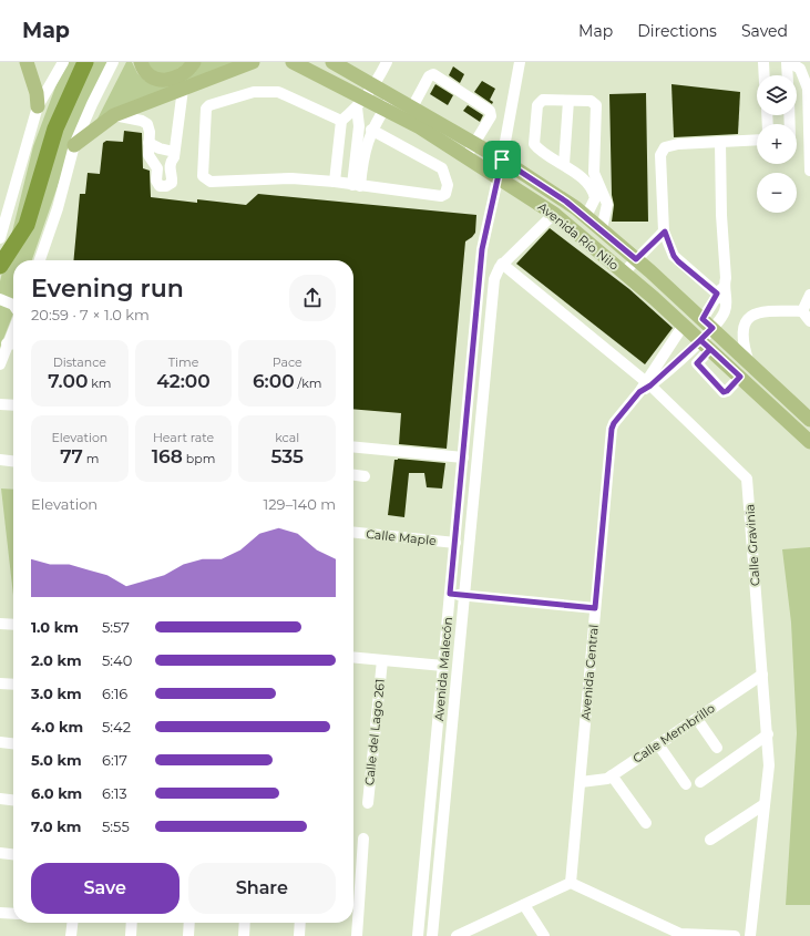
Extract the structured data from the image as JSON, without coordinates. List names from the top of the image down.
{
  "streets": {
    "main road": ["Avenida Río Nilo"],
    "street": [
      "Calle Maple",
      "Calle Gravinia",
      "Avenida Malecón",
      "Avenida Central",
      "Calle del Lago 261",
      "Calle Membrillo"
    ]
  },
  "crossings": [
    ["Avenida Río Nilo", "Avenida Malecón"],
    ["Avenida Río Nilo", "Avenida Central"],
    ["Calle Maple", "Avenida Malecón"],
    ["Calle Gravinia", "Avenida Malecón"],
    ["Calle Gravinia", "Avenida Central"],
    ["Calle Gravinia", "Calle Membrillo"],
    ["Avenida Central", "Calle Membrillo"]
  ],
  "page": {
    "header": "Map",
    "nav": ["Map", "Directions", "Saved"],
    "map_buttons": ["+", "−"],
    "heading": ["Evening run", "20:59 · 7 × 1.0 km"],
    "stats": [
      ["Distance", "7.00 km"],
      ["Time", "42:00"],
      ["Pace", "6:00 /km"],
      ["Elevation", "77 m"],
      ["Heart rate", "168 bpm"],
      ["kcal", "535"]
    ],
    "chart": ["Elevation", "129–140 m"],
    "list": [
      {
        "name": "1.0 km",
        "note": "5:57"
      },
      {
        "name": "2.0 km",
        "note": "5:40"
      },
      {
        "name": "3.0 km",
        "note": "6:16"
      },
      {
        "name": "4.0 km",
        "note": "5:42"
      },
      {
        "name": "5.0 km",
        "note": "6:17"
      },
      {
        "name": "6.0 km",
        "note": "6:13"
      },
      {
        "name": "7.0 km",
        "note": "5:55"
      }
    ],
    "buttons": ["Save", "Share"]
  }
}
